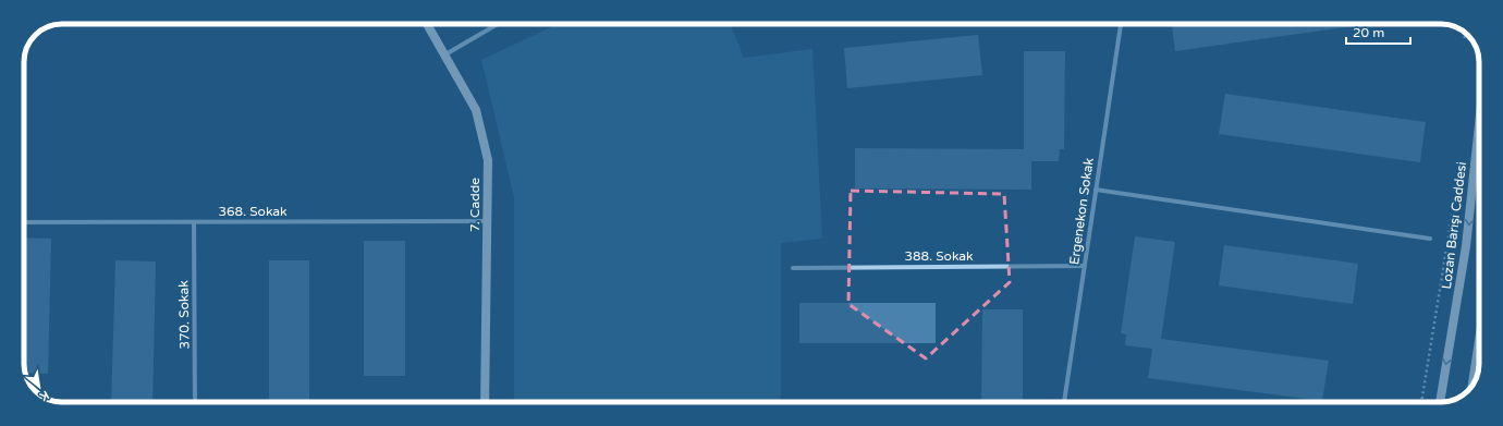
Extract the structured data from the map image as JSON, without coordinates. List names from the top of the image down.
{
  "streets": {
    "main road": ["7. Cadde", "Lozan Barışı Caddesi"],
    "street": [
      "368. Sokak",
      "Ergenekon Sokak",
      "388. Sokak",
      "370. Sokak"
    ]
  },
  "crossings": [
    ["7. Cadde", "368. Sokak"],
    ["368. Sokak", "370. Sokak"],
    ["Ergenekon Sokak", "388. Sokak"]
  ],
  "one_way": ["Lozan Barışı Caddesi"],
  "scale_bar": "20 m",
  "north": "bottom right"
}
